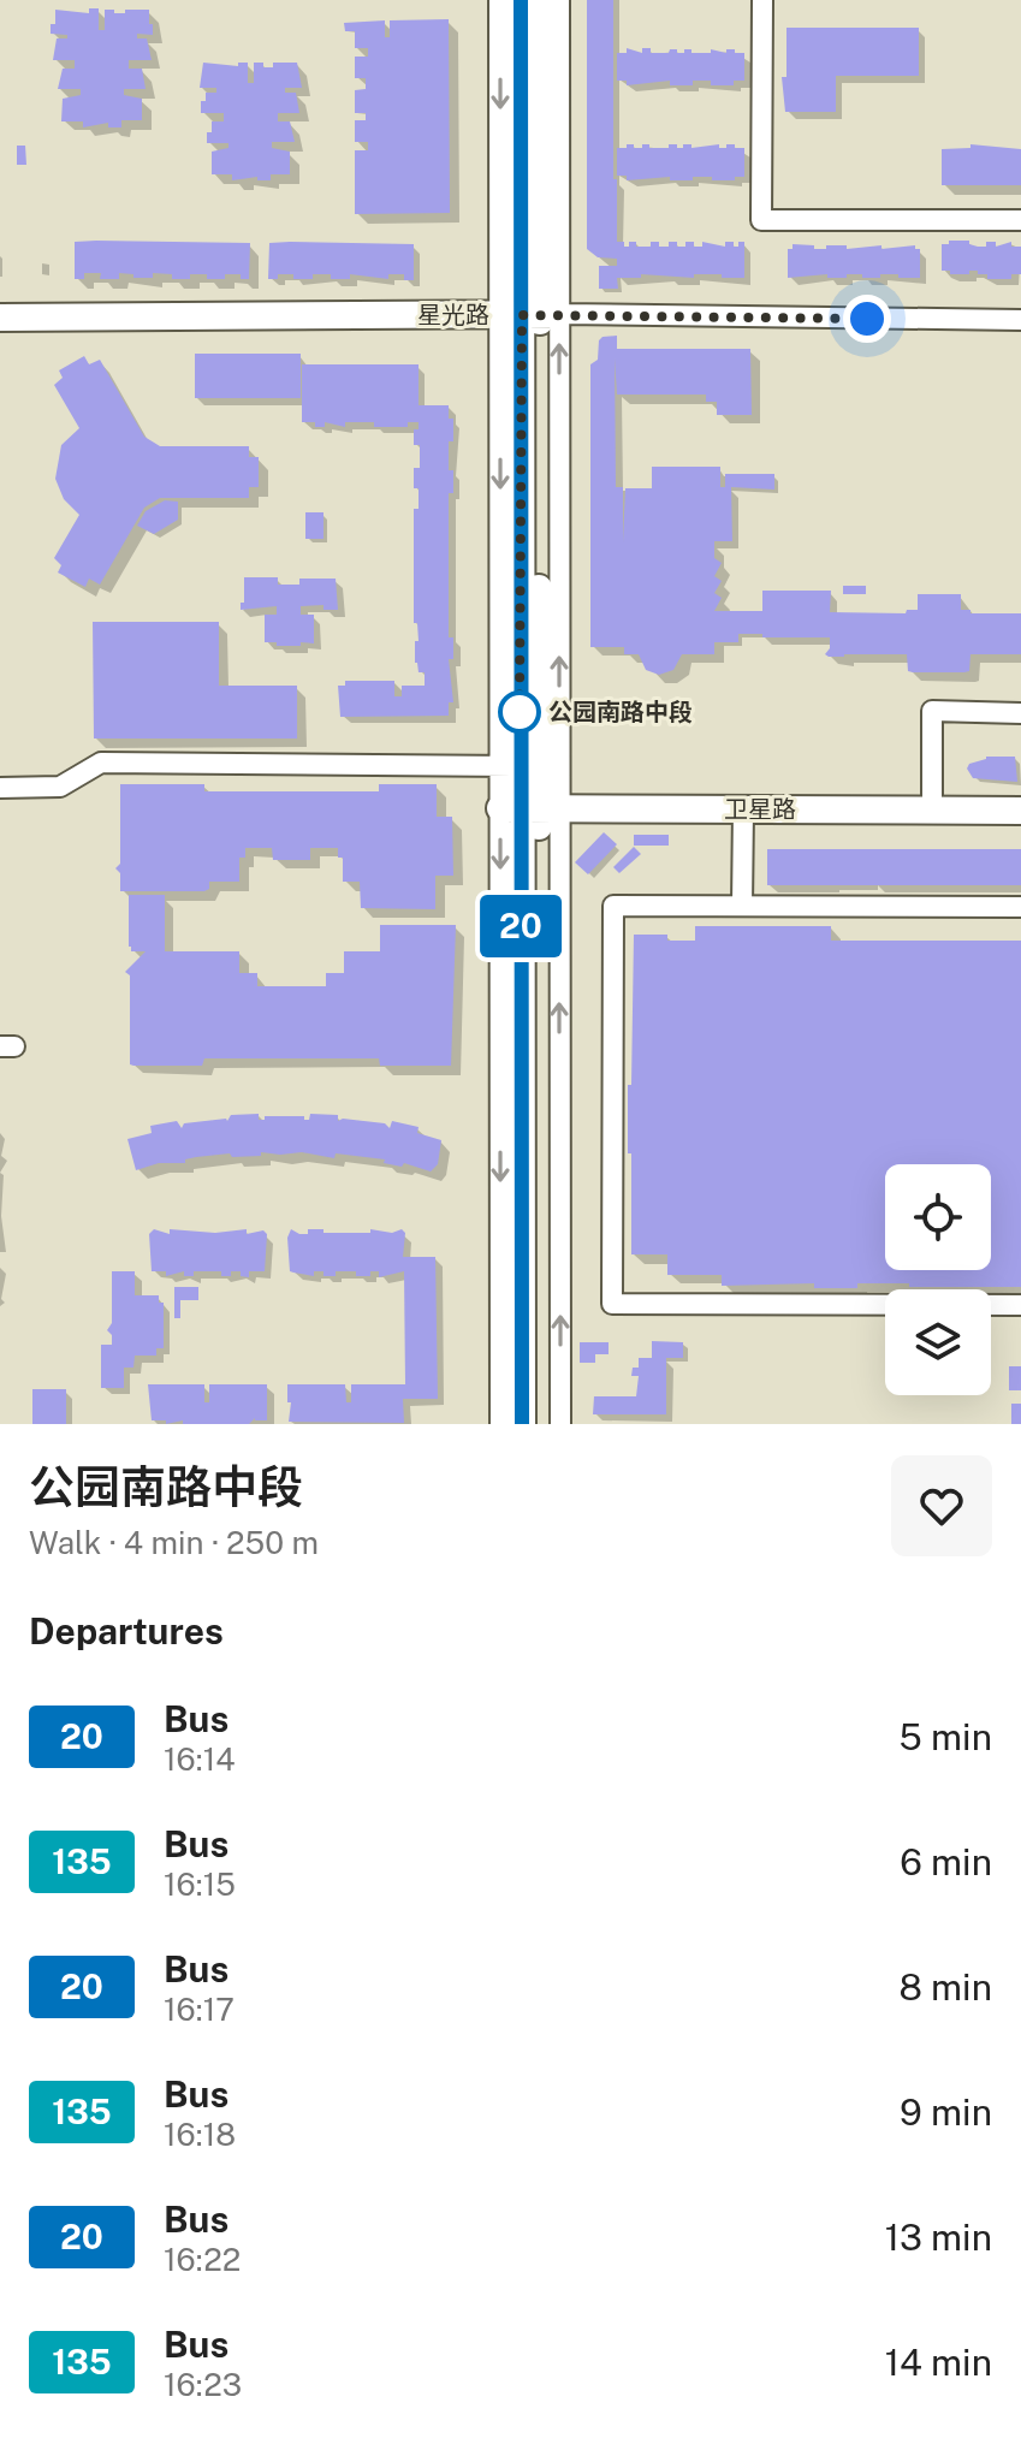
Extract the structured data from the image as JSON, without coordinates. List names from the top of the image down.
{
  "streets": {
    "main road": ["星光路", "卫星路"]
  },
  "places": ["公园南路中段"],
  "lines": ["bus line 20"],
  "page": {
    "on_map": "20",
    "heading": [
      ["公园南路中段", "Walk · 4 min · 250 m"],
      "Departures"
    ],
    "list": [
      {
        "mark": "20",
        "name": "Bus",
        "note": "16:14",
        "value": "5 min"
      },
      {
        "mark": "135",
        "name": "Bus",
        "note": "16:15",
        "value": "6 min"
      },
      {
        "mark": "20",
        "name": "Bus",
        "note": "16:17",
        "value": "8 min"
      },
      {
        "mark": "135",
        "name": "Bus",
        "note": "16:18",
        "value": "9 min"
      },
      {
        "mark": "20",
        "name": "Bus",
        "note": "16:22",
        "value": "13 min"
      },
      {
        "mark": "135",
        "name": "Bus",
        "note": "16:23",
        "value": "14 min"
      }
    ]
  }
}
